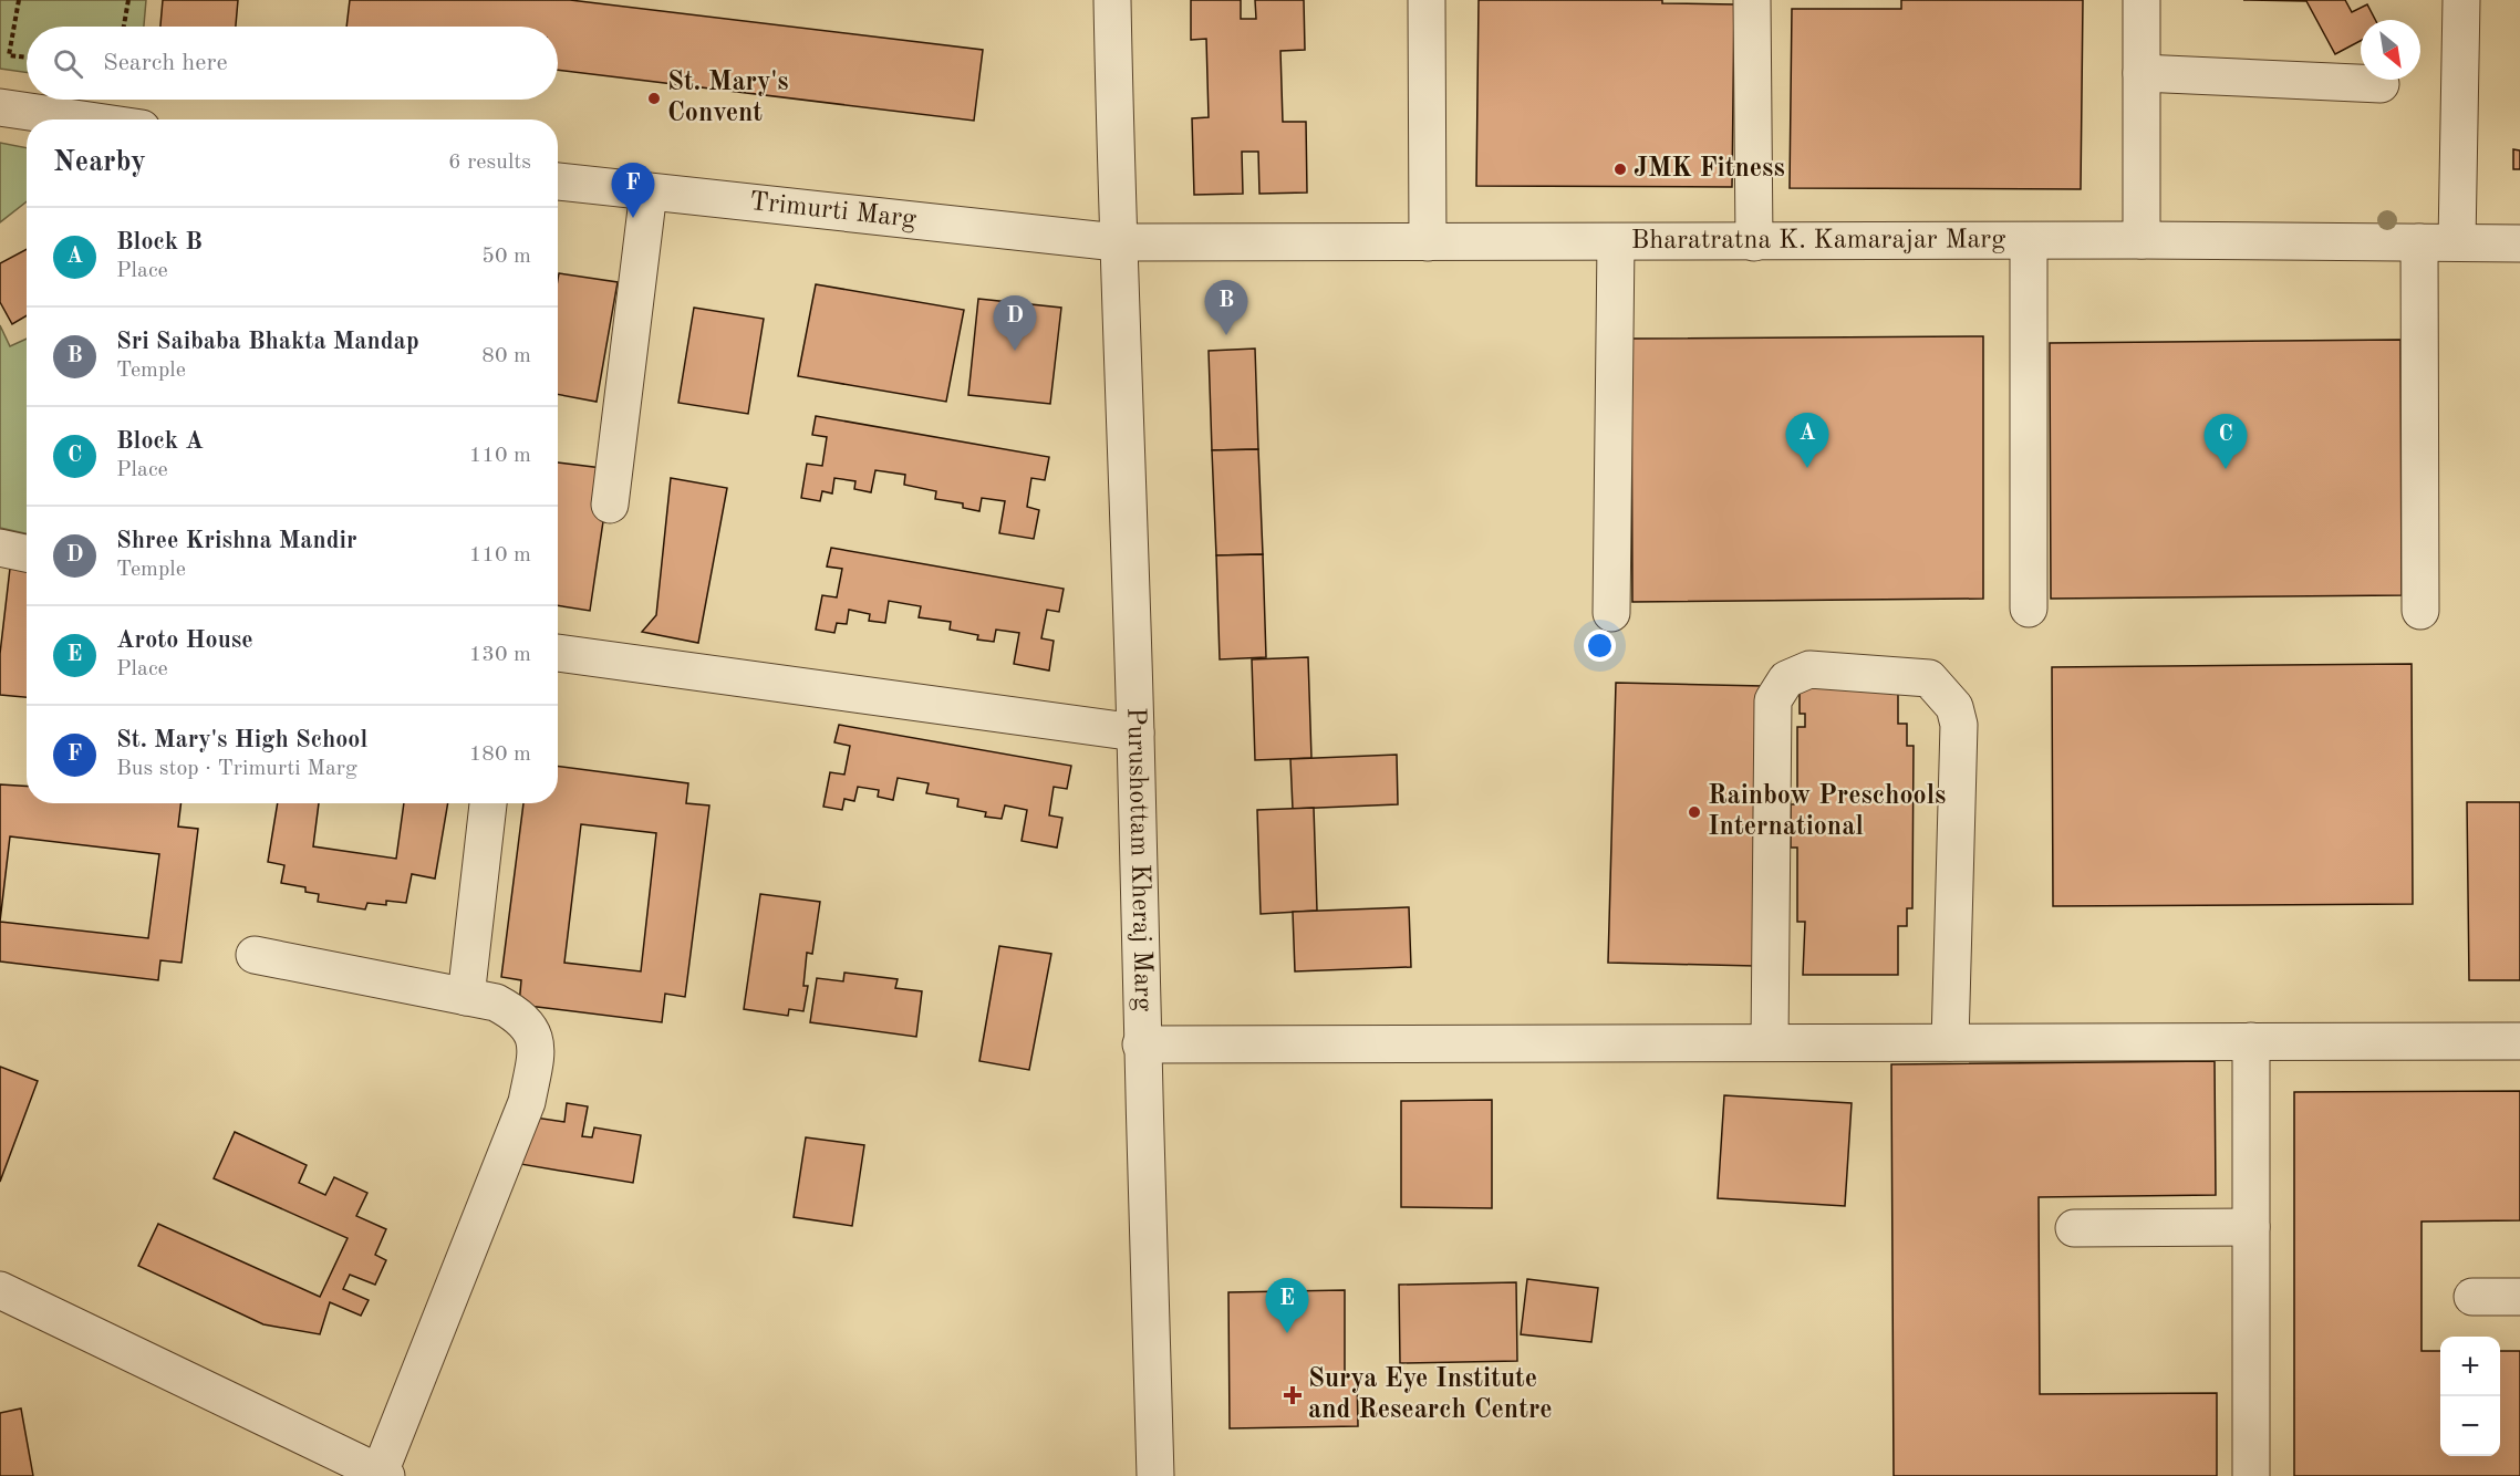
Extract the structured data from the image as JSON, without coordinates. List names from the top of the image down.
{
  "streets": {
    "street": ["Trimurti Marg", "Bharatratna K. Kamarajar Marg", "Purushottam Kheraj Marg"]
  },
  "crossings": [
    ["Trimurti Marg", "Bharatratna K. Kamarajar Marg"],
    ["Trimurti Marg", "Purushottam Kheraj Marg"],
    ["Bharatratna K. Kamarajar Marg", "Purushottam Kheraj Marg"]
  ],
  "places": {
    "other": ["St. Mary's Convent", "JMK Fitness", "Rainbow Preschools International"],
    "health": ["Surya Eye Institute and Research Centre"]
  },
  "north": "bottom right",
  "page": {
    "search": "Search here",
    "heading": ["Nearby", "6 results"],
    "pins": [
      "F",
      "B",
      "D",
      "A",
      "C",
      "E"
    ],
    "list": [
      {
        "mark": "A",
        "name": "Block B",
        "note": "Place",
        "value": "50 m"
      },
      {
        "mark": "B",
        "name": "Sri Saibaba Bhakta Mandap",
        "note": "Temple",
        "value": "80 m"
      },
      {
        "mark": "C",
        "name": "Block A",
        "note": "Place",
        "value": "110 m"
      },
      {
        "mark": "D",
        "name": "Shree Krishna Mandir",
        "note": "Temple",
        "value": "110 m"
      },
      {
        "mark": "E",
        "name": "Aroto House",
        "note": "Place",
        "value": "130 m"
      },
      {
        "mark": "F",
        "name": "St. Mary's High School",
        "note": "Bus stop · Trimurti Marg",
        "value": "180 m"
      }
    ],
    "map_buttons": ["+", "−"]
  }
}
